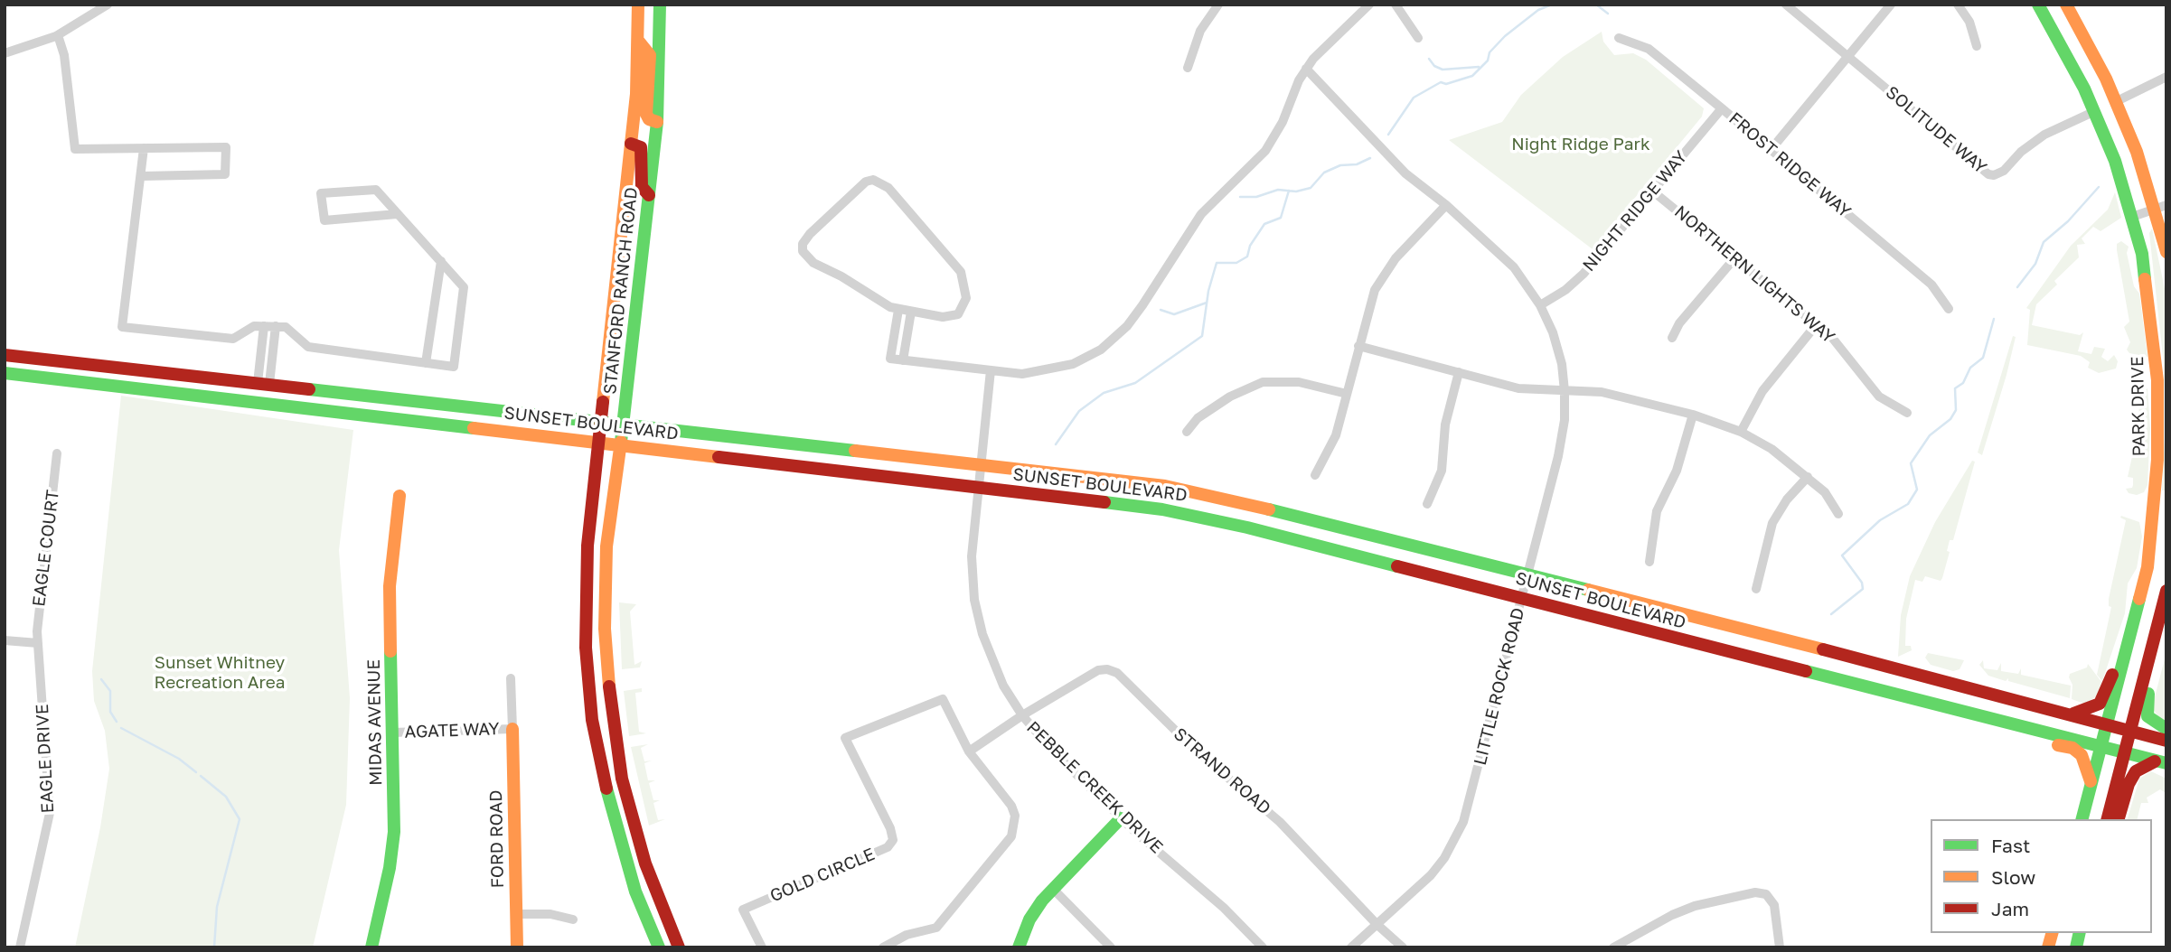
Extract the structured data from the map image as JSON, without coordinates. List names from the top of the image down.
{
  "streets": {
    "main road": [
      "STANFORD RANCH ROAD",
      "PARK DRIVE",
      "SUNSET BOULEVARD",
      "MIDAS AVENUE",
      "FORD ROAD"
    ],
    "street": [
      "SOLITUDE WAY",
      "FROST RIDGE WAY",
      "NIGHT RIDGE WAY",
      "NORTHERN LIGHTS WAY",
      "EAGLE COURT",
      "LITTLE ROCK ROAD",
      "AGATE WAY",
      "EAGLE DRIVE",
      "STRAND ROAD",
      "PEBBLE CREEK DRIVE",
      "GOLD CIRCLE"
    ]
  },
  "crossings": [
    ["SOLITUDE WAY", "PARK DRIVE"],
    ["FROST RIDGE WAY", "NIGHT RIDGE WAY"],
    ["NIGHT RIDGE WAY", "NORTHERN LIGHTS WAY"],
    ["NIGHT RIDGE WAY", "LITTLE ROCK ROAD"],
    ["STANFORD RANCH ROAD", "SUNSET BOULEVARD"],
    ["PARK DRIVE", "SUNSET BOULEVARD"],
    ["SUNSET BOULEVARD", "LITTLE ROCK ROAD"],
    ["SUNSET BOULEVARD", "PEBBLE CREEK DRIVE"],
    ["EAGLE COURT", "EAGLE DRIVE"],
    ["LITTLE ROCK ROAD", "STRAND ROAD"],
    ["MIDAS AVENUE", "AGATE WAY"],
    ["AGATE WAY", "FORD ROAD"],
    ["STRAND ROAD", "PEBBLE CREEK DRIVE"]
  ],
  "parks": ["Night Ridge Park", "Sunset Whitney Recreation Area"],
  "legend": ["Fast", "Slow", "Jam"]
}
